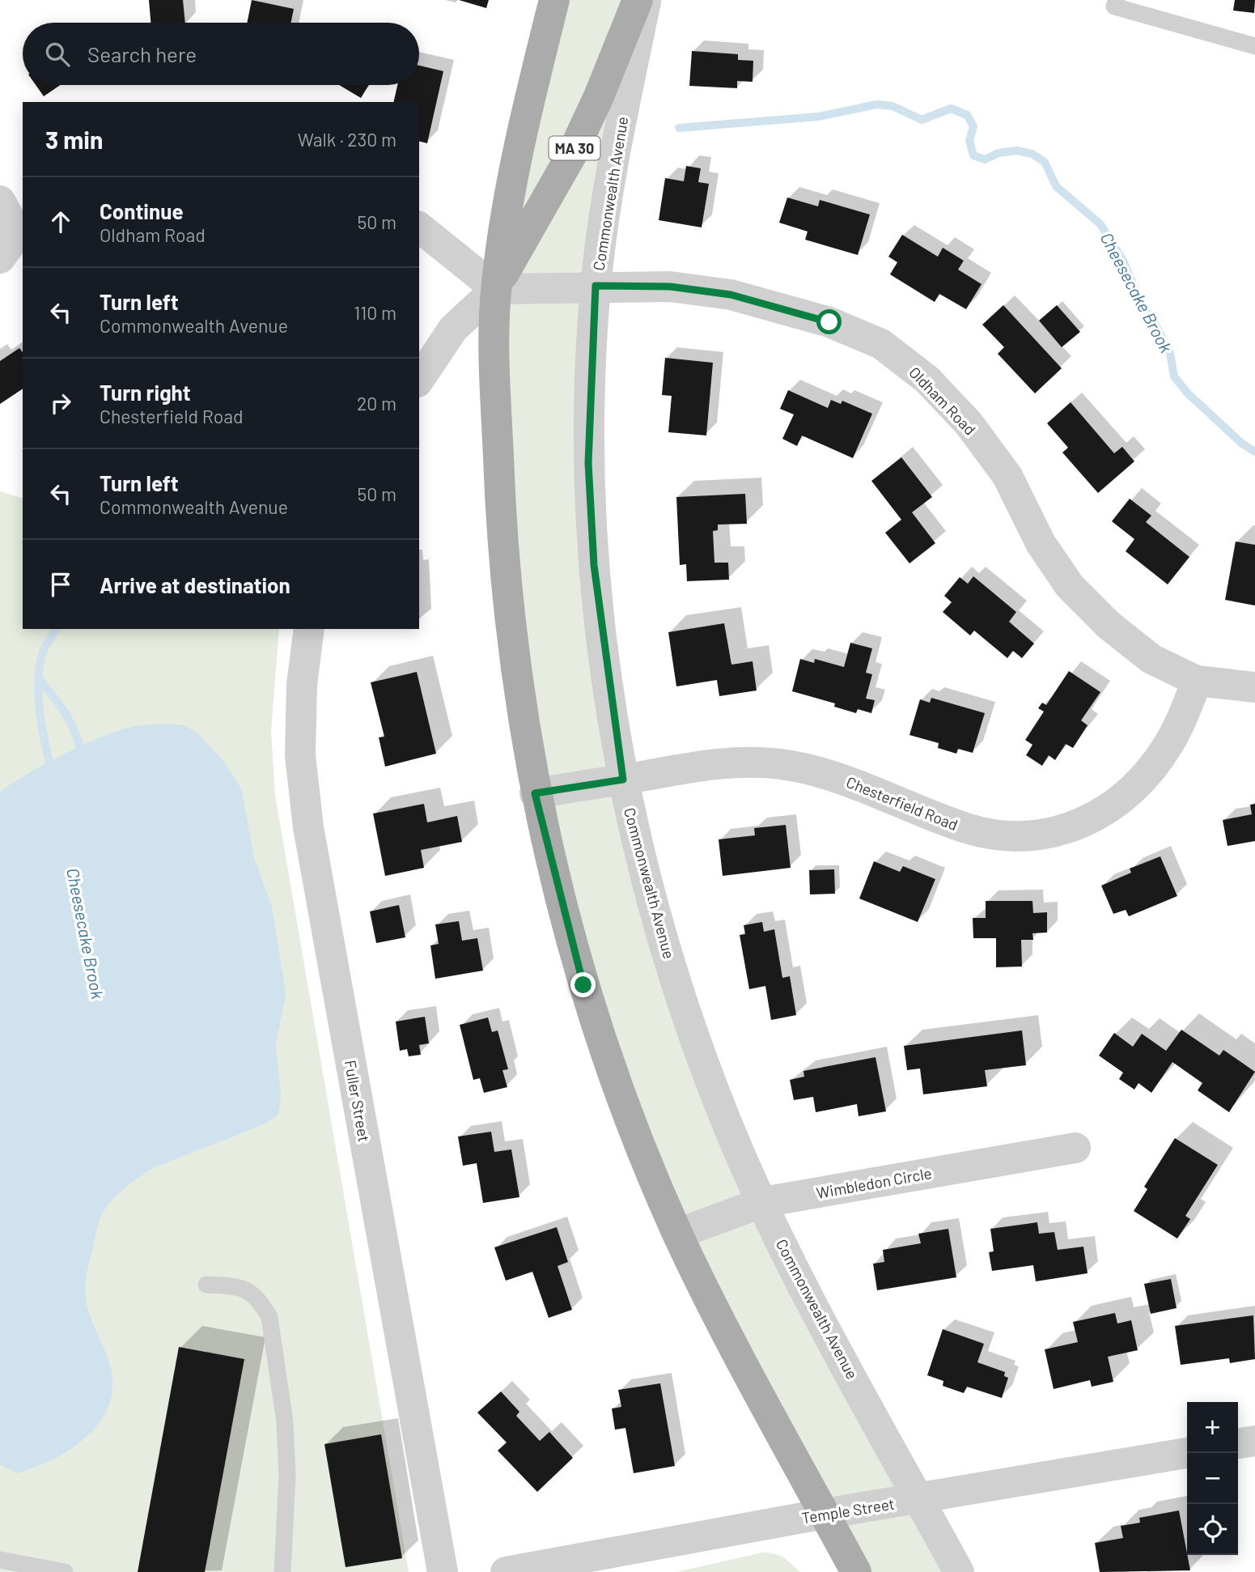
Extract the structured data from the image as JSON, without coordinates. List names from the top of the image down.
{
  "streets": {
    "main road": ["MA 30", "Commonwealth Avenue"],
    "street": [
      "Oldham Road",
      "Chesterfield Road",
      "Fuller Street",
      "Wimbledon Circle",
      "Temple Street"
    ]
  },
  "crossings": [
    ["Commonwealth Avenue", "Oldham Road"],
    ["Commonwealth Avenue", "Chesterfield Road"],
    ["Commonwealth Avenue", "Wimbledon Circle"],
    ["Commonwealth Avenue", "Temple Street"],
    ["Oldham Road", "Chesterfield Road"]
  ],
  "water": ["Cheesecake Brook"],
  "page": {
    "search": "Search here",
    "heading": ["3 min", "Walk · 230 m"],
    "list": [
      ["Continue", "Oldham Road", "50 m"],
      ["Turn left", "Commonwealth Avenue", "110 m"],
      ["Turn right", "Chesterfield Road", "20 m"],
      ["Turn left", "Commonwealth Avenue", "50 m"],
      "Arrive at destination"
    ],
    "map_buttons": ["+", "−"]
  }
}
